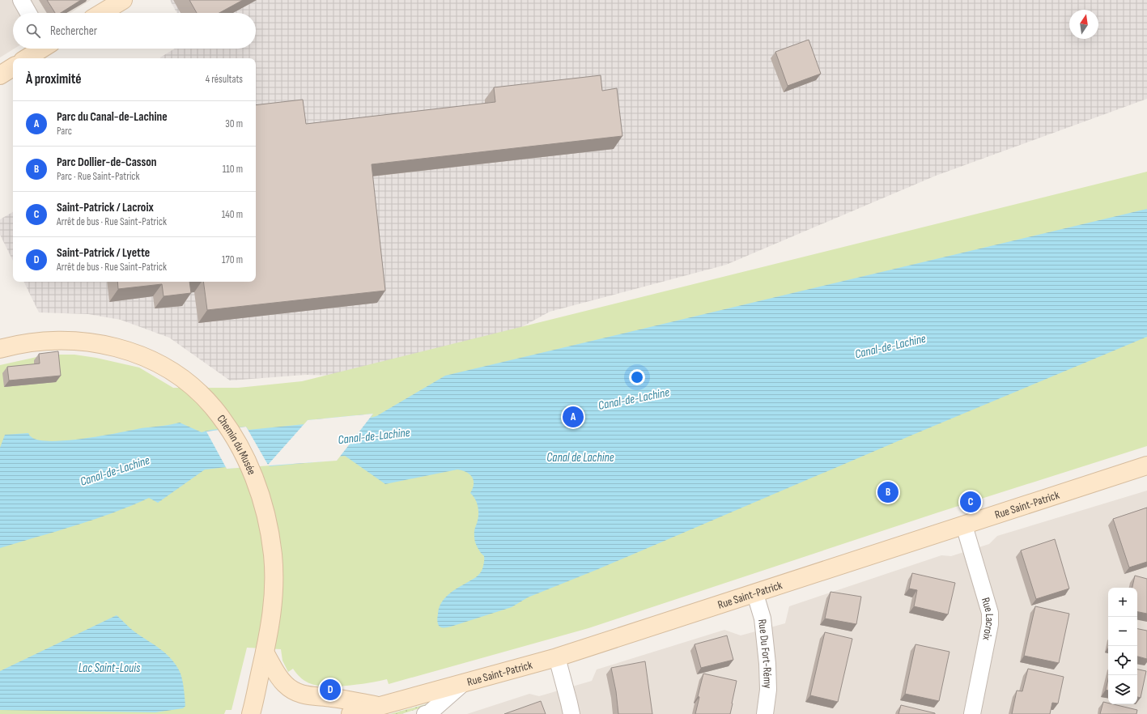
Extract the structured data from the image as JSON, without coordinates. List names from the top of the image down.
{
  "streets": {
    "main road": ["Chemin du Musée", "Rue Saint-Patrick"],
    "street": ["Rue Lacroix", "Rue Du Fort-Rémy"]
  },
  "crossings": [
    ["Rue Saint-Patrick", "Rue Lacroix"],
    ["Rue Saint-Patrick", "Rue Du Fort-Rémy"]
  ],
  "water": ["Canal-de-Lachine", "Canal de Lachine", "Lac Saint-Louis"],
  "north": "top",
  "page": {
    "search": "Rechercher",
    "heading": ["À proximité", "4 résultats"],
    "list": [
      {
        "mark": "A",
        "name": "Parc du Canal-de-Lachine",
        "note": "Parc",
        "value": "30 m"
      },
      {
        "mark": "B",
        "name": "Parc Dollier-de-Casson",
        "note": "Parc · Rue Saint-Patrick",
        "value": "110 m"
      },
      {
        "mark": "C",
        "name": "Saint-Patrick / Lacroix",
        "note": "Arrêt de bus · Rue Saint-Patrick",
        "value": "140 m"
      },
      {
        "mark": "D",
        "name": "Saint-Patrick / Lyette",
        "note": "Arrêt de bus · Rue Saint-Patrick",
        "value": "170 m"
      }
    ],
    "pins": [
      "A",
      "B",
      "C",
      "D"
    ],
    "map_buttons": ["+", "−"]
  }
}
